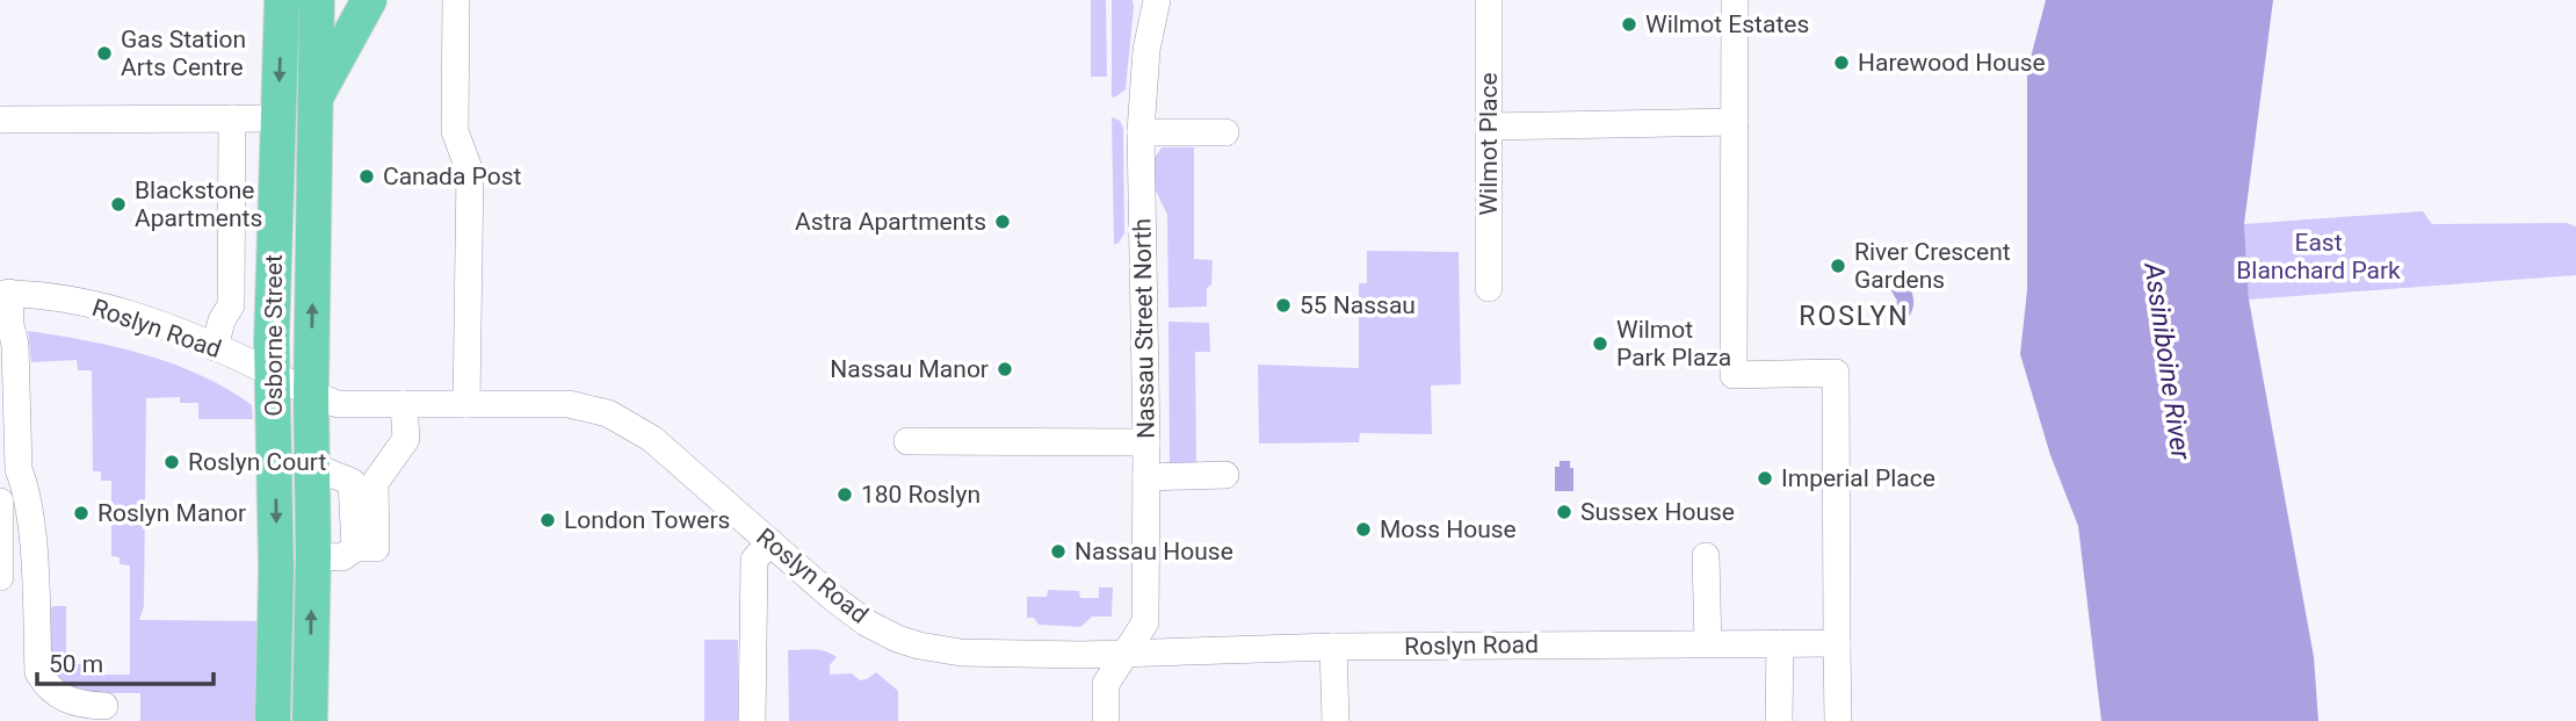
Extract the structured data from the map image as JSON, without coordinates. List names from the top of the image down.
{
  "streets": {
    "main road": ["Osborne Street"],
    "street": ["Wilmot Place", "Roslyn Road", "Nassau Street North"]
  },
  "crossings": [
    ["Roslyn Road", "Nassau Street North"],
    ["Roslyn Road", "Osborne Street"]
  ],
  "districts": ["ROSLYN"],
  "water": ["Assiniboine River"],
  "parks": ["East Blanchard Park"],
  "places": [
    "Wilmot Estates",
    "Gas Station Arts Centre",
    "Harewood House",
    "Canada Post",
    "Blackstone Apartments",
    "Astra Apartments",
    "River Crescent Gardens",
    "55 Nassau",
    "Wilmot Park Plaza",
    "Nassau Manor",
    "Roslyn Court",
    "Imperial Place",
    "180 Roslyn",
    "Sussex House",
    "Roslyn Manor",
    "London Towers",
    "Moss House",
    "Nassau House"
  ],
  "scale_bar": "50 m"
}
